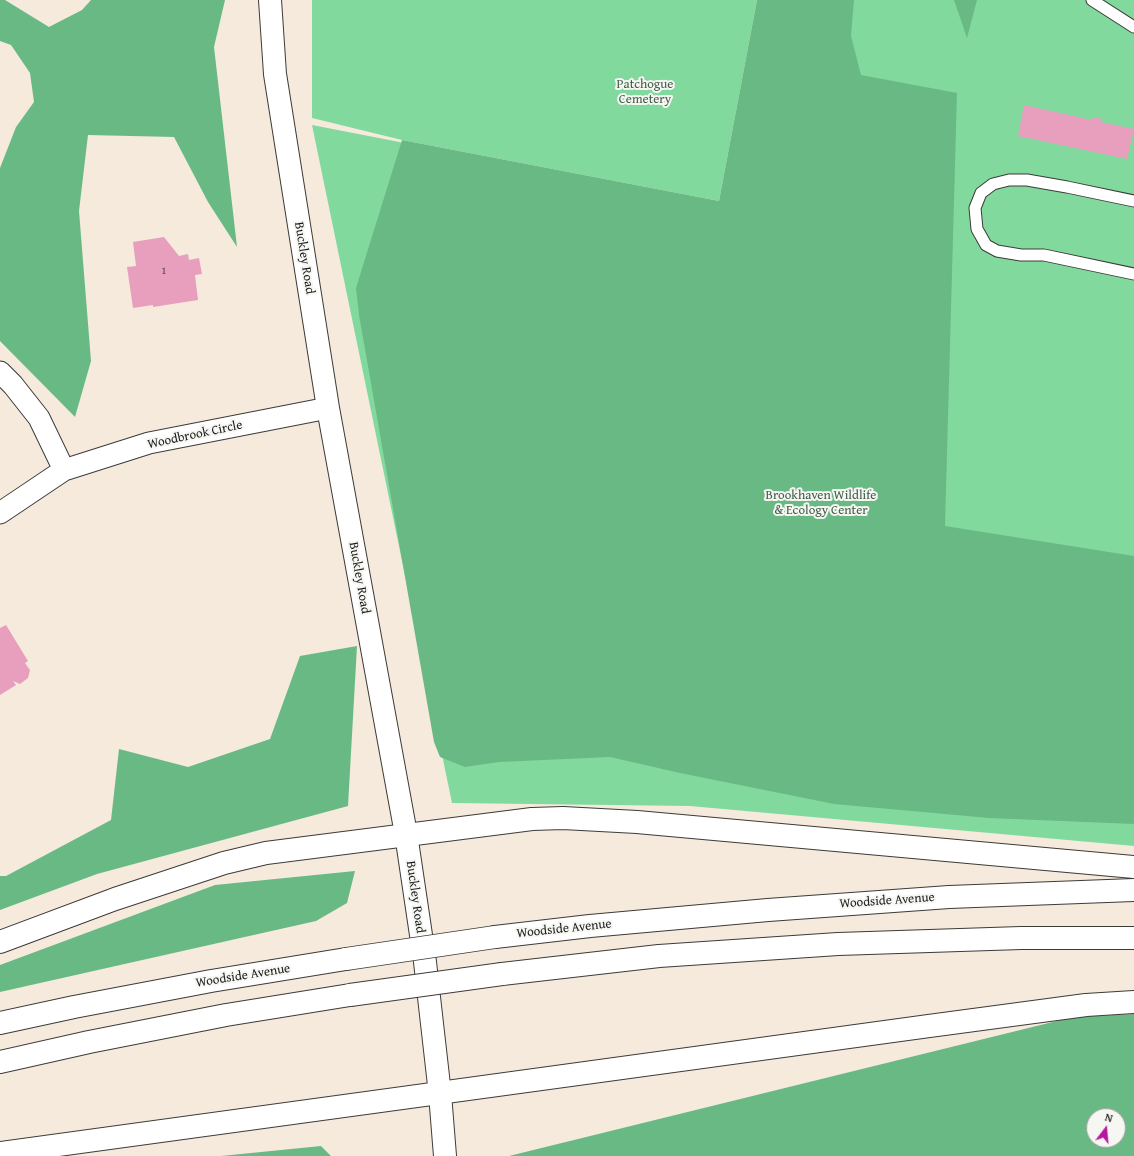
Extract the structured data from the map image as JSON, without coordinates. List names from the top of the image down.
{
  "streets": {
    "main road": ["Buckley Road", "Woodside Avenue"],
    "street": ["Woodbrook Circle"]
  },
  "crossings": [
    ["Buckley Road", "Woodbrook Circle"]
  ],
  "parks": ["Patchogue Cemetery", "Brookhaven Wildlife & Ecology Center"],
  "house_numbers": ["1"],
  "north": "top"
}
